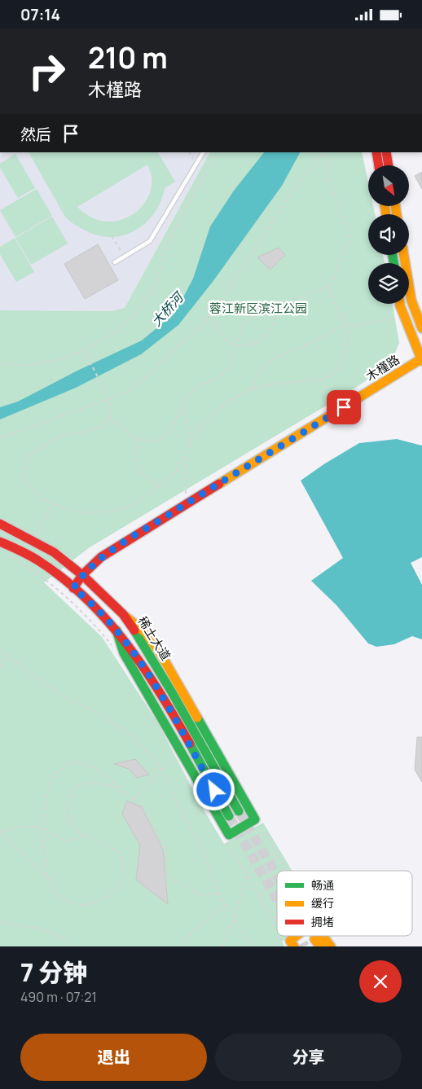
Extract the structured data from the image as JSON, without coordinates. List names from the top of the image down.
{
  "streets": {
    "street": ["木槿路", "稀土大道"]
  },
  "crossings": [
    ["木槿路", "稀土大道"]
  ],
  "water": ["大桥河"],
  "parks": ["蓉江新区滨江公园"],
  "legend": ["畅通", "缓行", "拥堵"],
  "north": "bottom right",
  "page": {
    "status": "07:14",
    "turn": ["210 m", "木槿路"],
    "then": "然后",
    "heading": ["7 分钟", "490 m · 07:21"],
    "buttons": ["退出", "分享"]
  }
}
